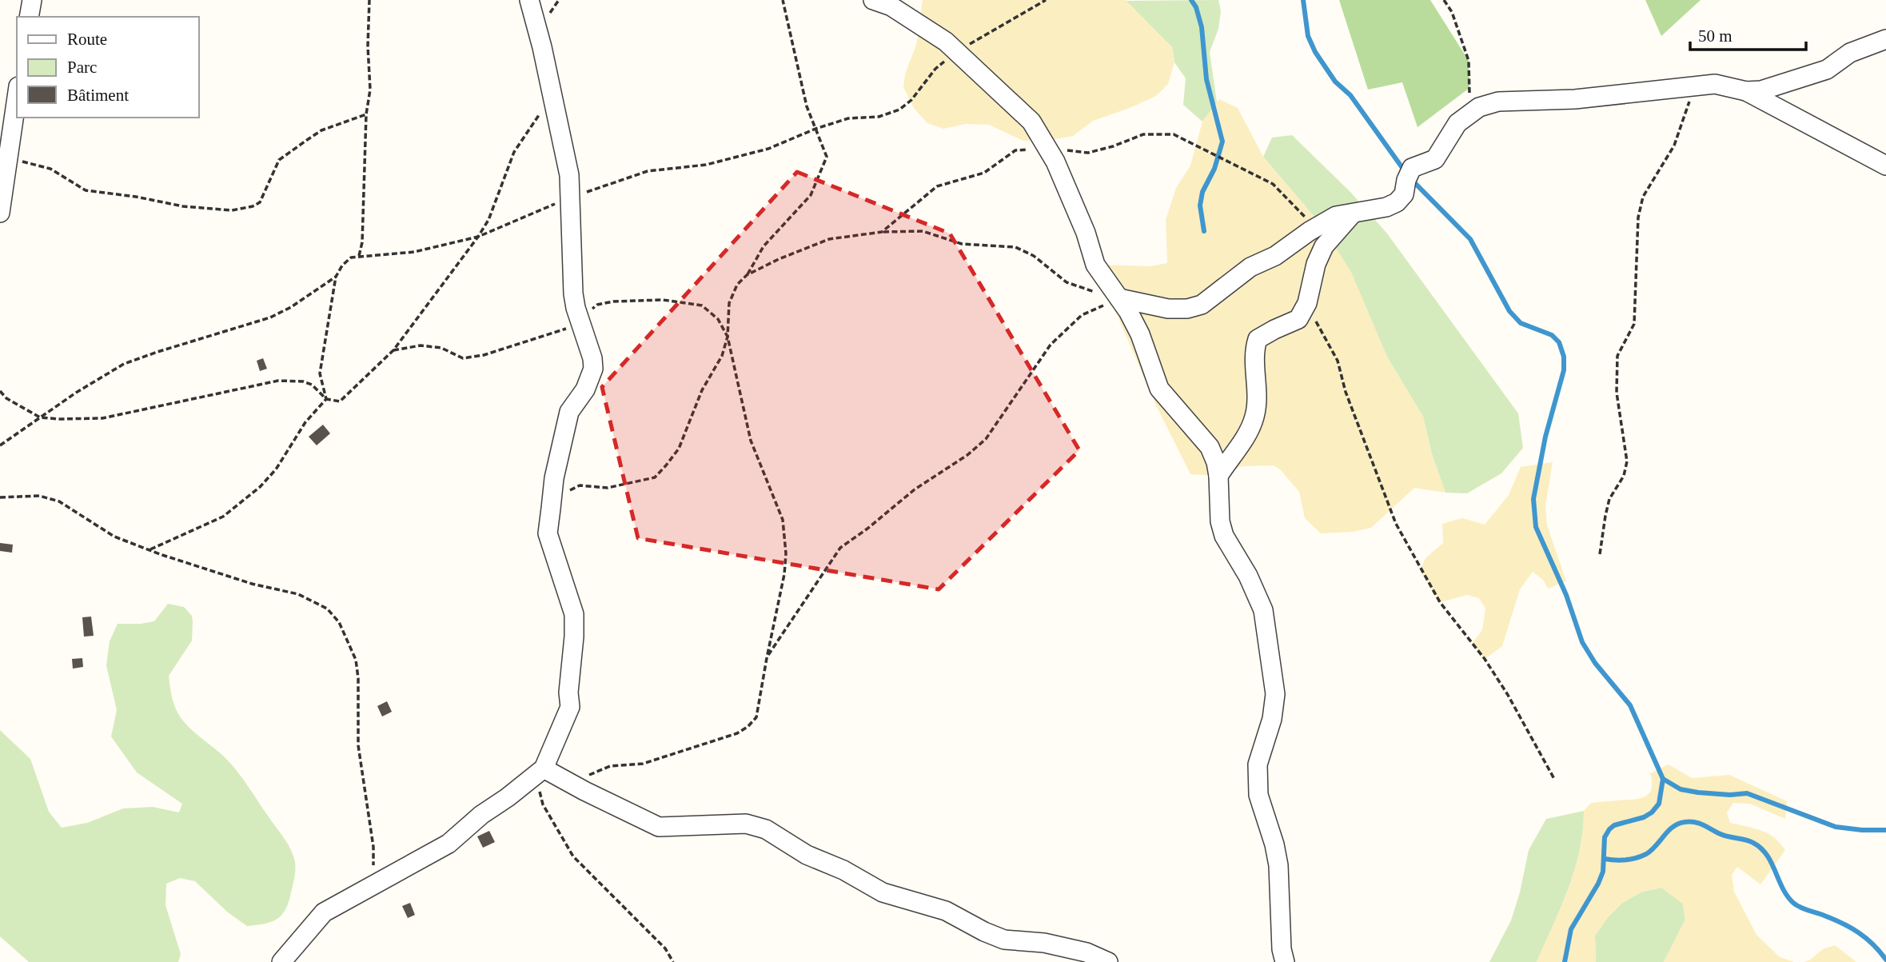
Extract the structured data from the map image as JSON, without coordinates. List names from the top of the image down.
{
  "legend": ["Route", "Parc", "Bâtiment"],
  "scale_bar": "50 m"
}
